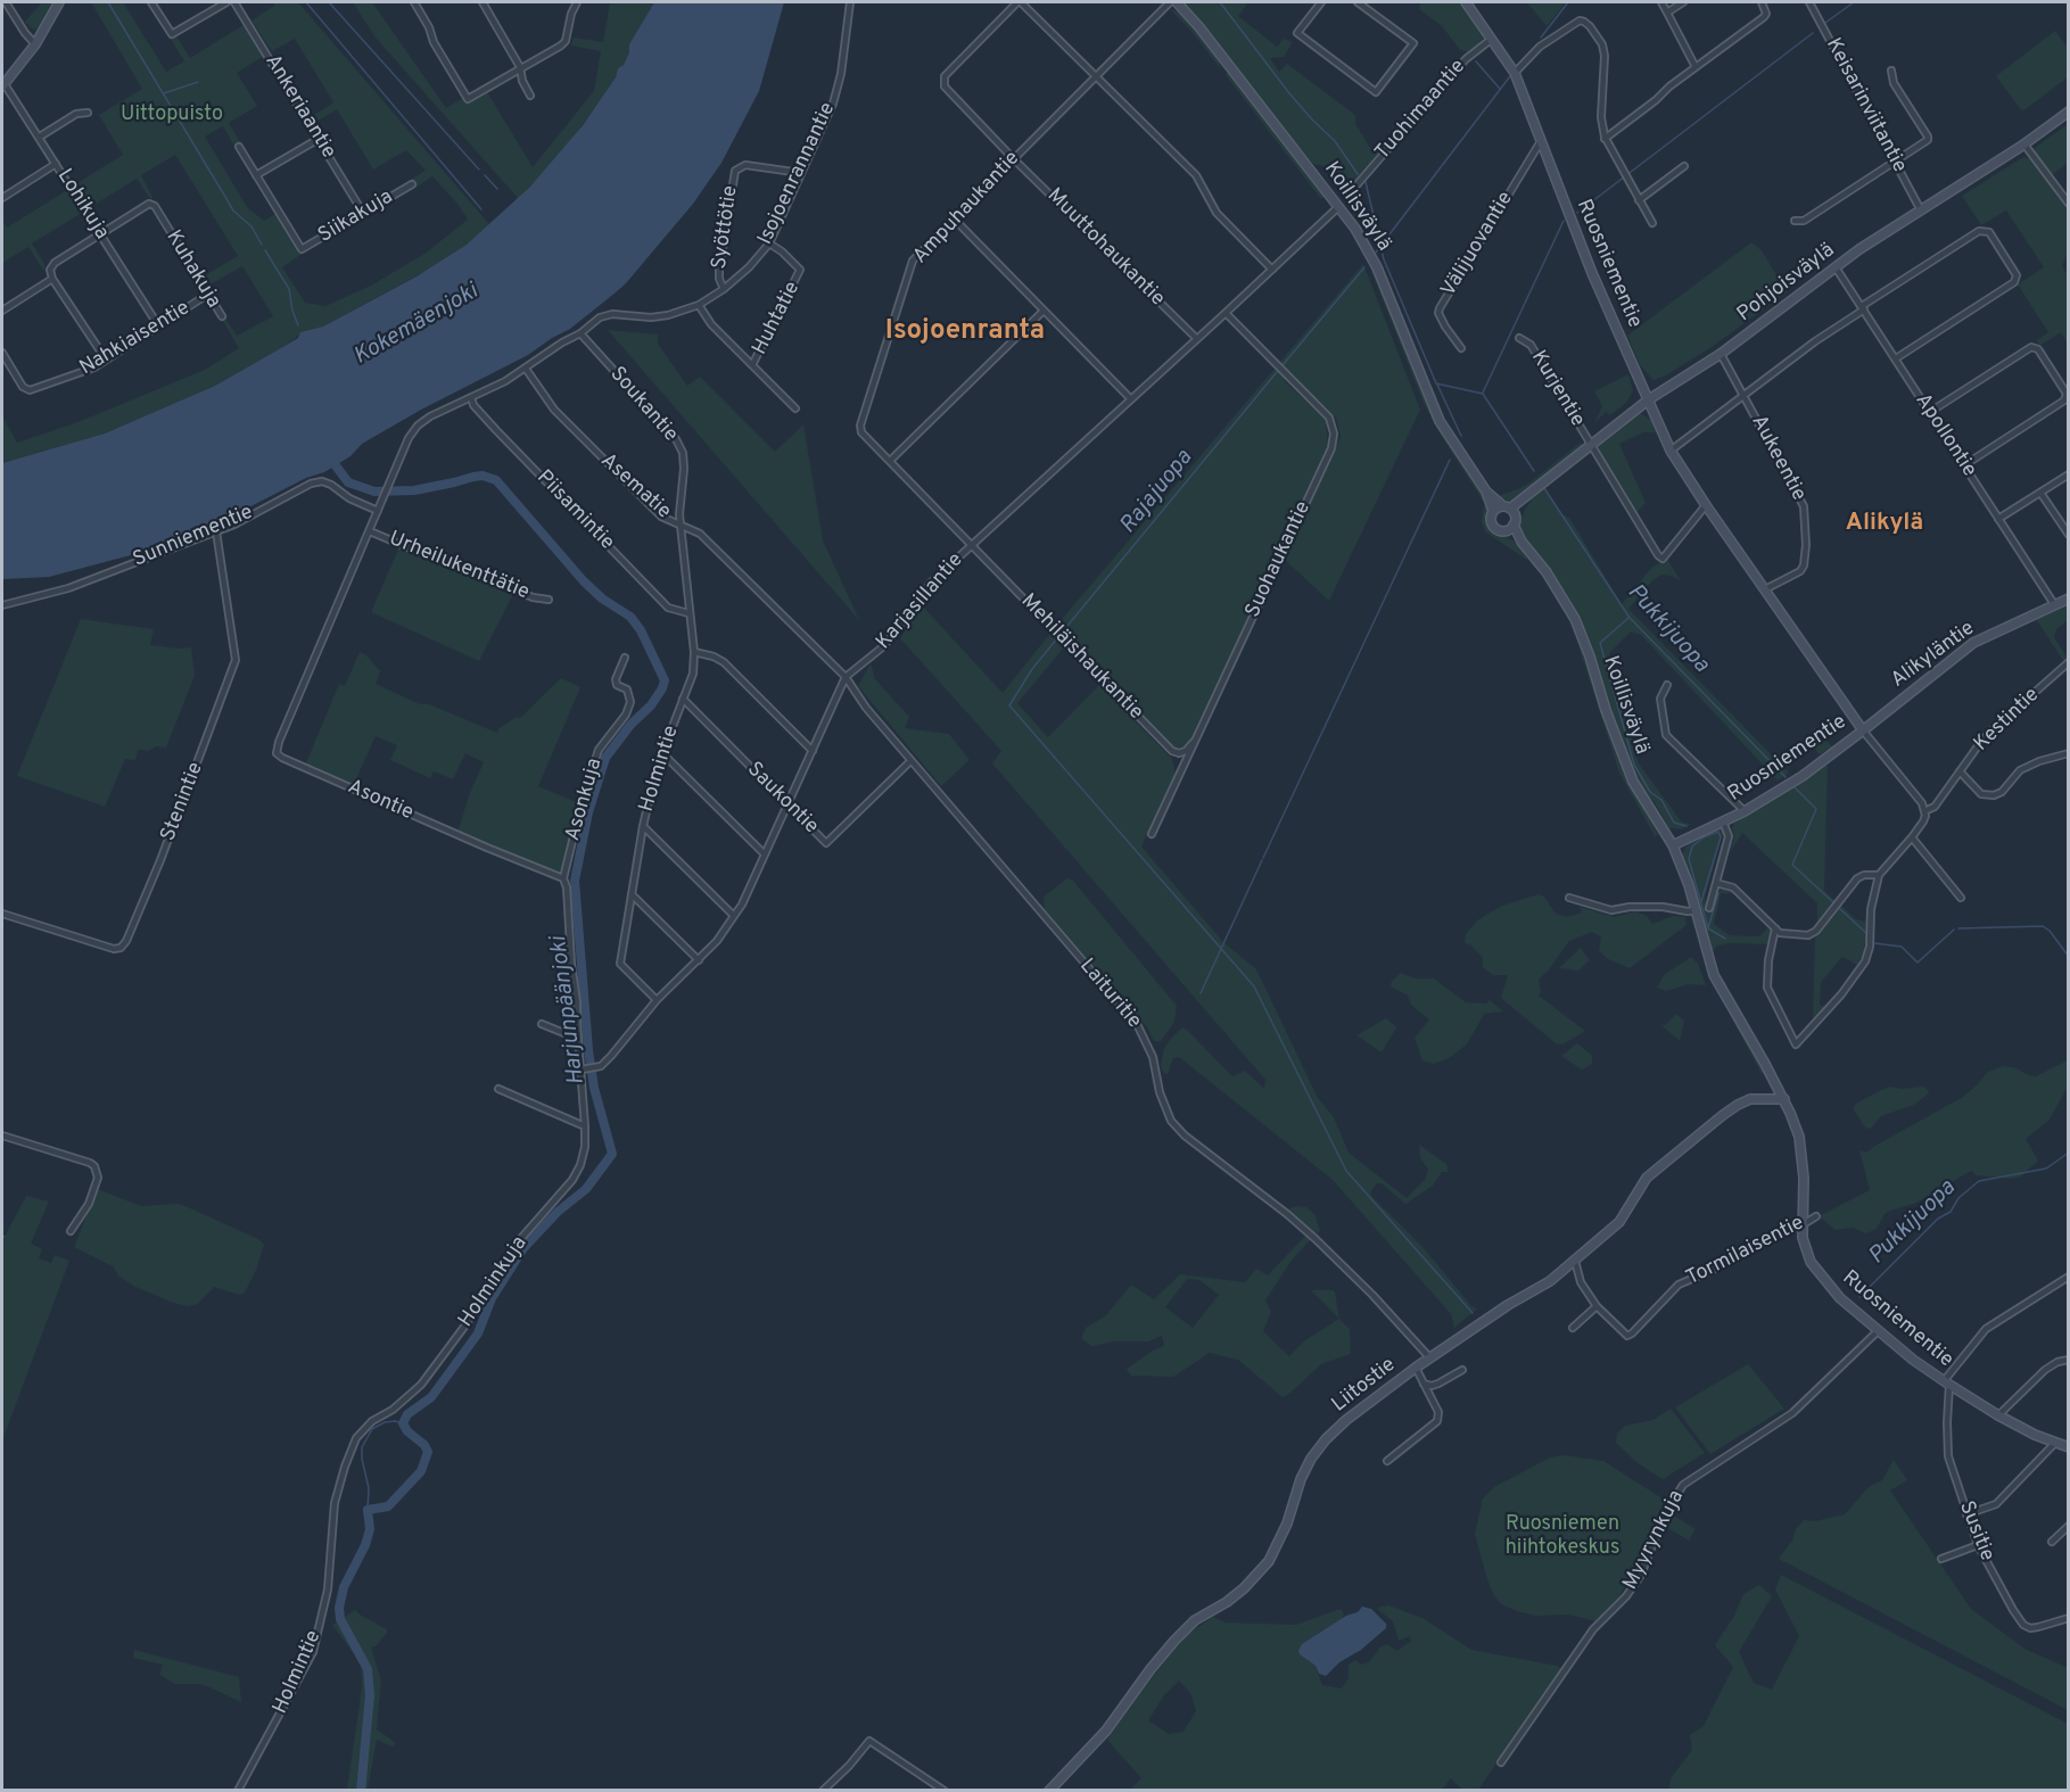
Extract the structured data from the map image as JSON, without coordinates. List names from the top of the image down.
{
  "streets": {
    "street": [
      "Keisarinviitantie",
      "Ankeriaantie",
      "Tuohimaantie",
      "Isojoenrannantie",
      "Lohikuja",
      "Koillisväylä",
      "Ampuhaukantie",
      "Siikakuja",
      "Syöttötie",
      "Välijuovantie",
      "Muuttohaukantie",
      "Ruosniementie",
      "Kuhakuja",
      "Pohjoisväylä",
      "Huhtatie",
      "Nahkiaisentie",
      "Kurjentie",
      "Soukantie",
      "Apollontie",
      "Aukeentie",
      "Asematie",
      "Piisamintie",
      "Sunniementie",
      "Suohaukantie",
      "Urheilukenttätie",
      "Karjasillantie",
      "Alikyläntie",
      "Mehiläishaukantie",
      "Kestintie",
      "Holmintie",
      "Saukontie",
      "Asonkuja",
      "Asontie",
      "Stenintie",
      "Laituritie",
      "Tormilaisentie",
      "Holminkuja",
      "Liitostie",
      "Susitie",
      "Myyrynkuja"
    ]
  },
  "crossings": [
    ["Keisarinviitantie", "Pohjoisväylä"],
    ["Ankeriaantie", "Siikakuja"],
    ["Tuohimaantie", "Ruosniementie"],
    ["Isojoenrannantie", "Syöttötie"],
    ["Isojoenrannantie", "Huhtatie"],
    ["Isojoenrannantie", "Soukantie"],
    ["Isojoenrannantie", "Asematie"],
    ["Isojoenrannantie", "Piisamintie"],
    ["Isojoenrannantie", "Asontie"],
    ["Lohikuja", "Kuhakuja"],
    ["Lohikuja", "Nahkiaisentie"],
    ["Koillisväylä", "Ruosniementie"],
    ["Koillisväylä", "Pohjoisväylä"],
    ["Koillisväylä", "Karjasillantie"],
    ["Ampuhaukantie", "Muuttohaukantie"],
    ["Ampuhaukantie", "Karjasillantie"],
    ["Ampuhaukantie", "Mehiläishaukantie"],
    ["Välijuovantie", "Ruosniementie"],
    ["Muuttohaukantie", "Karjasillantie"],
    ["Ruosniementie", "Pohjoisväylä"],
    ["Ruosniementie", "Kurjentie"],
    ["Ruosniementie", "Aukeentie"],
    ["Ruosniementie", "Alikyläntie"],
    ["Ruosniementie", "Tormilaisentie"],
    ["Ruosniementie", "Liitostie"],
    ["Ruosniementie", "Susitie"],
    ["Ruosniementie", "Myyrynkuja"],
    ["Kuhakuja", "Nahkiaisentie"],
    ["Pohjoisväylä", "Kurjentie"],
    ["Pohjoisväylä", "Apollontie"],
    ["Pohjoisväylä", "Aukeentie"],
    ["Soukantie", "Asematie"],
    ["Soukantie", "Holmintie"],
    ["Apollontie", "Alikyläntie"],
    ["Asematie", "Karjasillantie"],
    ["Asematie", "Holmintie"],
    ["Asematie", "Laituritie"],
    ["Piisamintie", "Holmintie"],
    ["Sunniementie", "Asontie"],
    ["Sunniementie", "Stenintie"],
    ["Suohaukantie", "Karjasillantie"],
    ["Suohaukantie", "Mehiläishaukantie"],
    ["Urheilukenttätie", "Asontie"],
    ["Karjasillantie", "Mehiläishaukantie"],
    ["Karjasillantie", "Holmintie"],
    ["Karjasillantie", "Saukontie"],
    ["Karjasillantie", "Laituritie"],
    ["Karjasillantie", "Holminkuja"],
    ["Holmintie", "Saukontie"],
    ["Holmintie", "Holminkuja"],
    ["Saukontie", "Laituritie"],
    ["Asonkuja", "Asontie"],
    ["Laituritie", "Liitostie"],
    ["Tormilaisentie", "Liitostie"]
  ],
  "districts": ["Isojoenranta", "Alikylä"],
  "water": [
    "Kokemäenjoki",
    "Rajajuopa",
    "Pukkijuopa",
    "Harjunpäänjoki"
  ],
  "parks": ["Uittopuisto", "Ruosniemen hiihtokeskus"]
}
